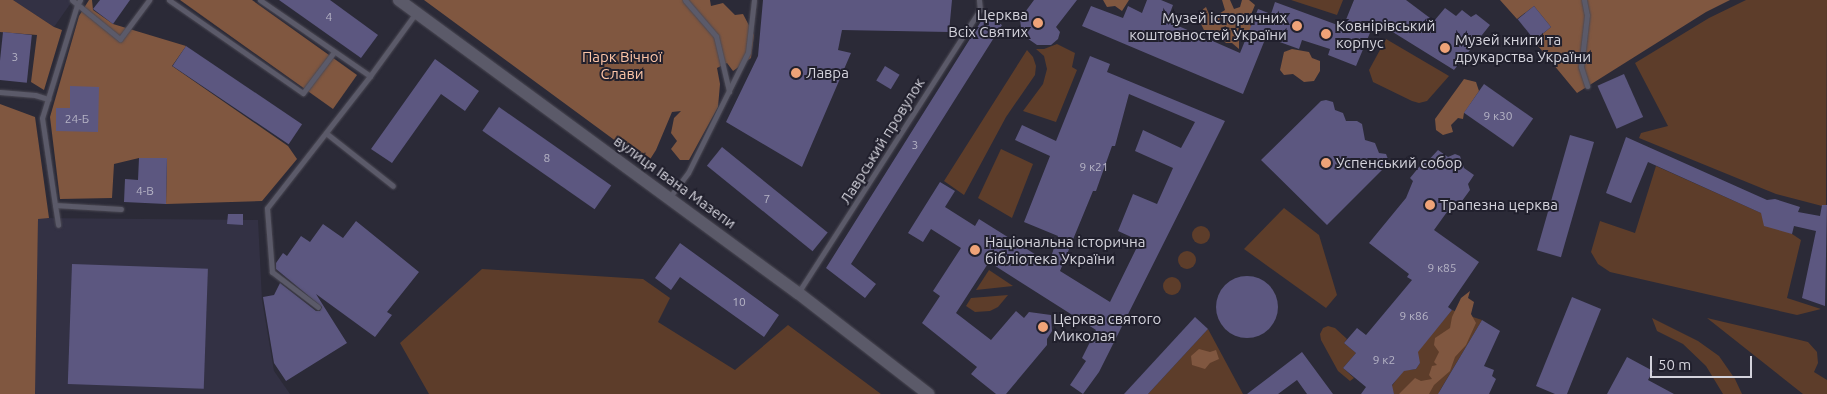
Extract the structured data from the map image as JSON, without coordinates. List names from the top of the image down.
{
  "streets": {
    "main road": ["вулиця Івана Мазепи"],
    "lane": ["Лаврський провулок"]
  },
  "crossings": [
    ["Лаврський провулок", "вулиця Івана Мазепи"]
  ],
  "parks": ["Парк Вічної Слави"],
  "places": [
    "Церква Всіх Святих",
    "Музей історичних коштовностей України",
    "Ковнірівський корпус",
    "Музей книги та друкарства України",
    "Лавра",
    "Успенський собор",
    "Трапезна церква",
    "Національна історична бібліотека України",
    "Церква святого Миколая"
  ],
  "house_numbers": [
    "4",
    "3",
    "9 к30",
    "24-Б",
    "3",
    "8",
    "9 к21",
    "4-В",
    "7",
    "9 к85",
    "10",
    "9 к86",
    "9 к2"
  ],
  "scale_bar": "50 m"
}
